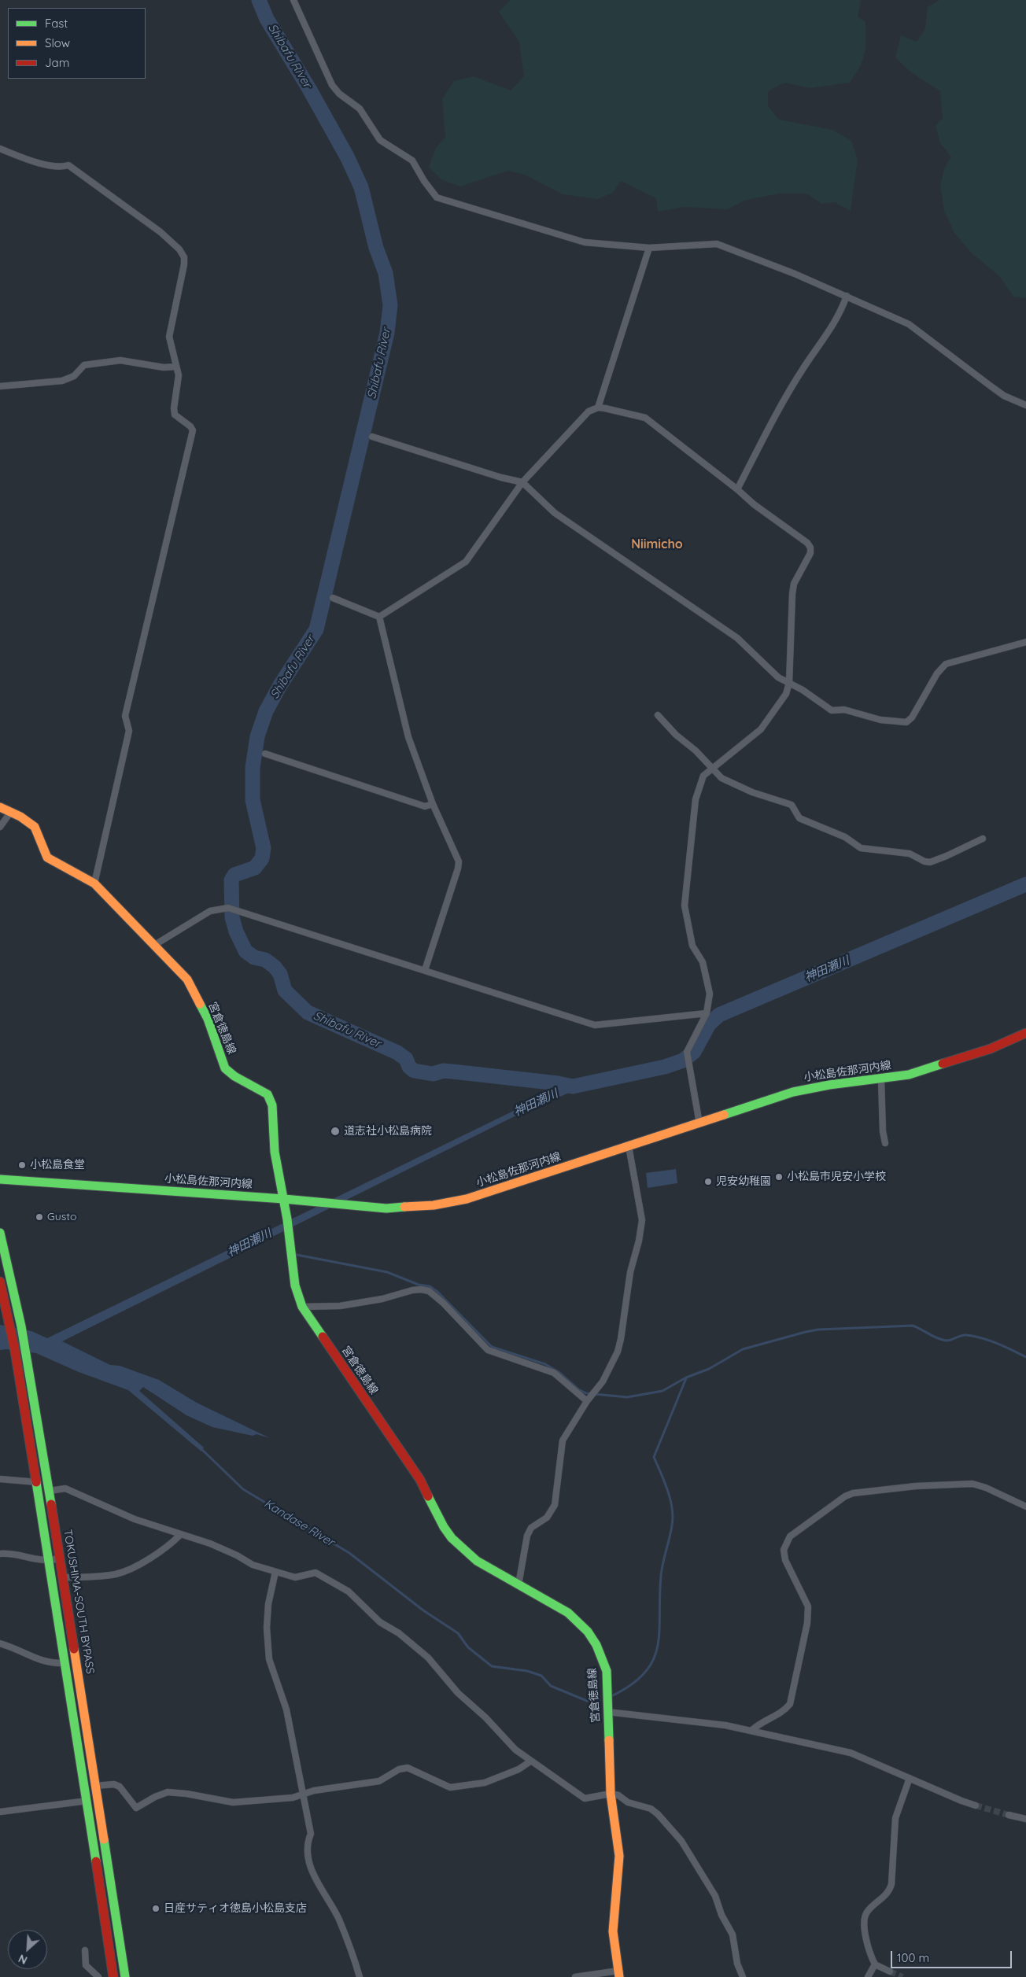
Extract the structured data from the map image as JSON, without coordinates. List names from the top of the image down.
{
  "streets": {
    "main road": ["宮倉徳島線", "小松島佐那河内線", "TOKUSHIMA-SOUTH BYPASS"]
  },
  "crossings": [
    ["宮倉徳島線", "小松島佐那河内線"]
  ],
  "districts": ["Niimicho"],
  "water": ["Shibafu River", "神田瀬川", "Kandase River"],
  "places": [
    "道志社小松島病院",
    "小松島食堂",
    "小松島市児安小学校",
    "児安幼稚園",
    "Gusto",
    "日産サティオ徳島小松島支店"
  ],
  "legend": ["Fast", "Slow", "Jam"],
  "scale_bar": "100 m",
  "north": "bottom left"
}
